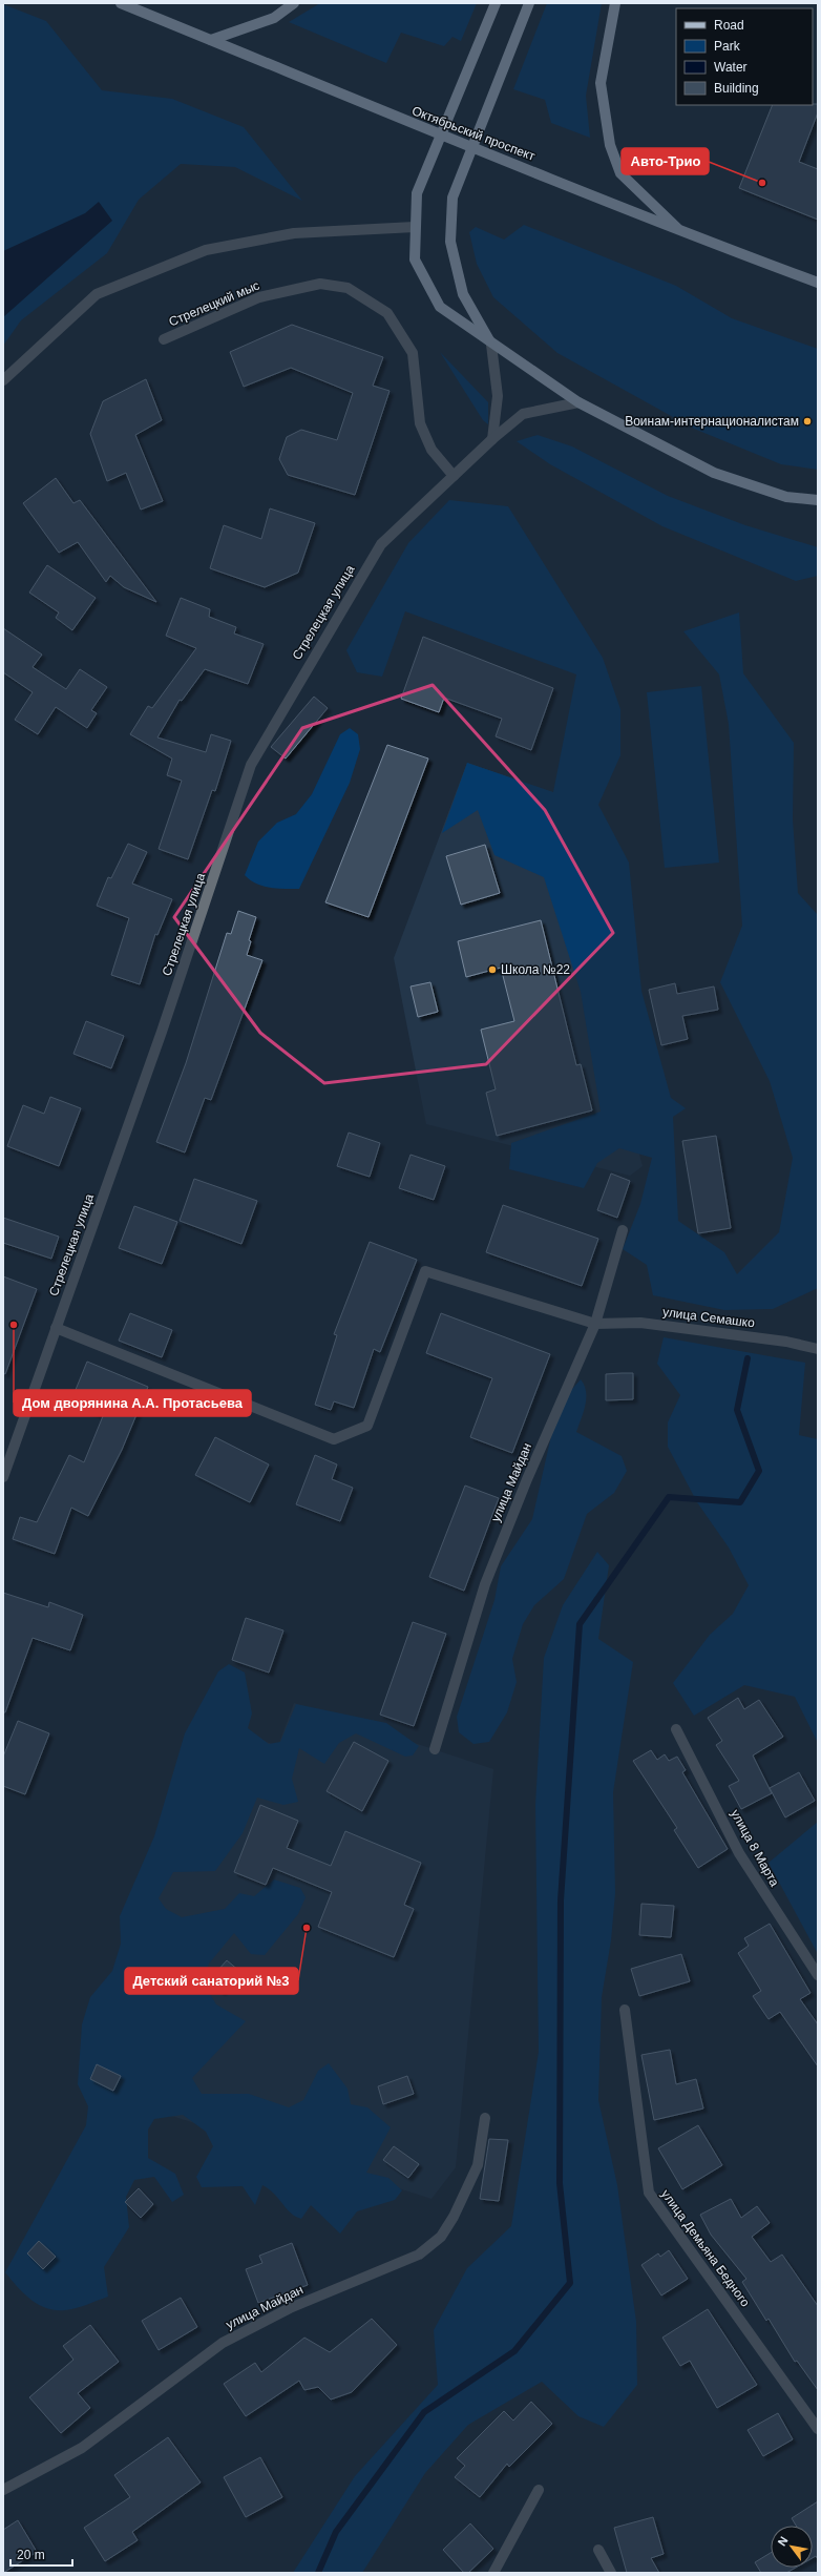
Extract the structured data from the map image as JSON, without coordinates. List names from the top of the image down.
{
  "streets": {
    "main road": ["Октябрьский проспект"],
    "street": [
      "Стрелецкий мыс",
      "Стрелецкая улица",
      "улица Семашко",
      "улица Майдан",
      "улица 8 Марта",
      "улица Демьяна Бедного"
    ]
  },
  "crossings": [
    ["Стрелецкий мыс", "Стрелецкая улица"],
    ["Стрелецкая улица", "улица Семашко"],
    ["улица Семашко", "улица Майдан"]
  ],
  "places": [
    "Авто-Трио",
    "Воинам-интернационалистам",
    "Школа №22",
    "Дом дворянина А.А. Протасьева",
    "Детский санаторий №3"
  ],
  "legend": [
    "Road",
    "Park",
    "Water",
    "Building"
  ],
  "scale_bar": "20 m",
  "north": "top left"
}
